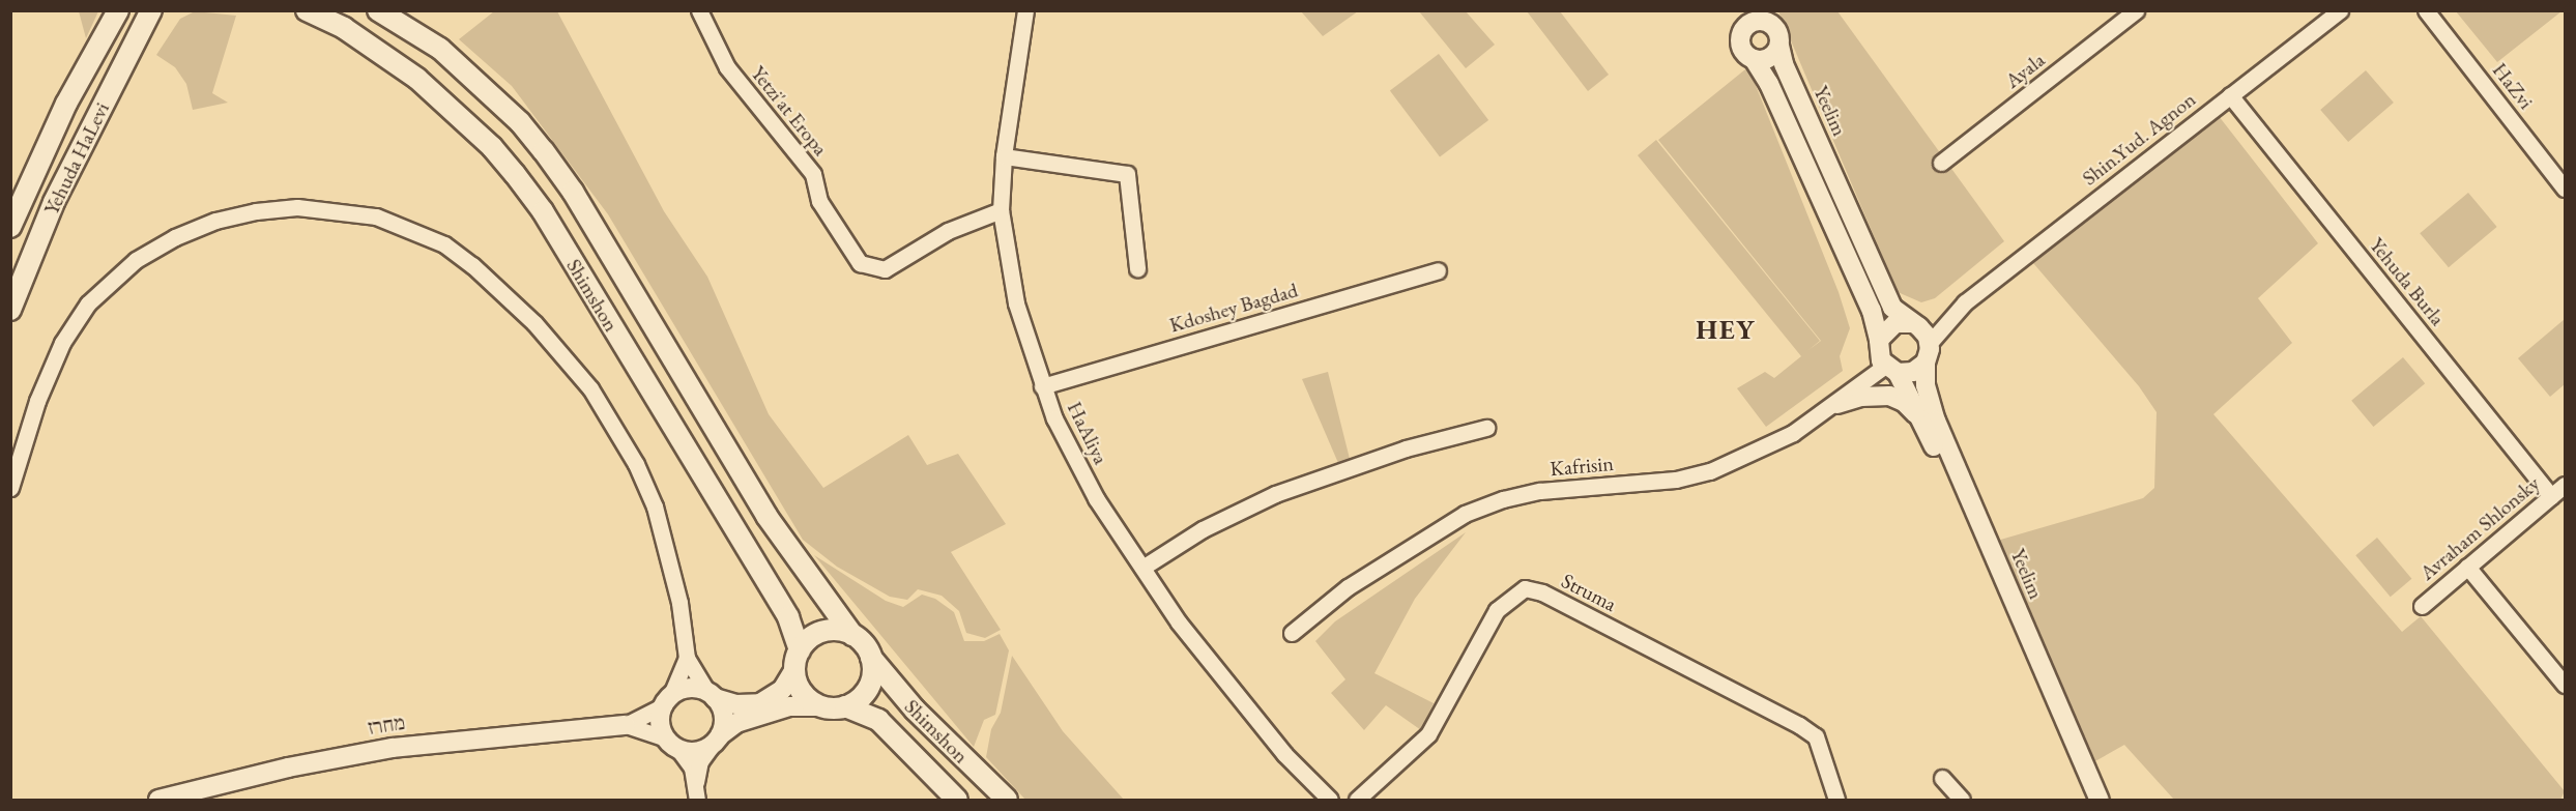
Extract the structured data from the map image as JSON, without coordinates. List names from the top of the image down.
{
  "streets": {
    "main road": ["Yehuda HaLevi", "Shimshon"],
    "street": [
      "Ayala",
      "HaZvi",
      "Yetzi'at Eropa",
      "Yeelim",
      "Shin.Yud. Agnon",
      "Yehuda Burla",
      "Kdoshey Bagdad",
      "HaAliya",
      "Kafrisin",
      "Avraham Shlonsky",
      "Struma",
      "מחרז"
    ]
  },
  "crossings": [
    ["Yetzi'at Eropa", "HaAliya"],
    ["Yeelim", "Shin.Yud. Agnon"],
    ["Yeelim", "Kafrisin"],
    ["Shin.Yud. Agnon", "Yehuda Burla"],
    ["Shin.Yud. Agnon", "Kafrisin"],
    ["Yehuda Burla", "Avraham Shlonsky"],
    ["Kdoshey Bagdad", "HaAliya"]
  ],
  "districts": ["HEY"]
}
